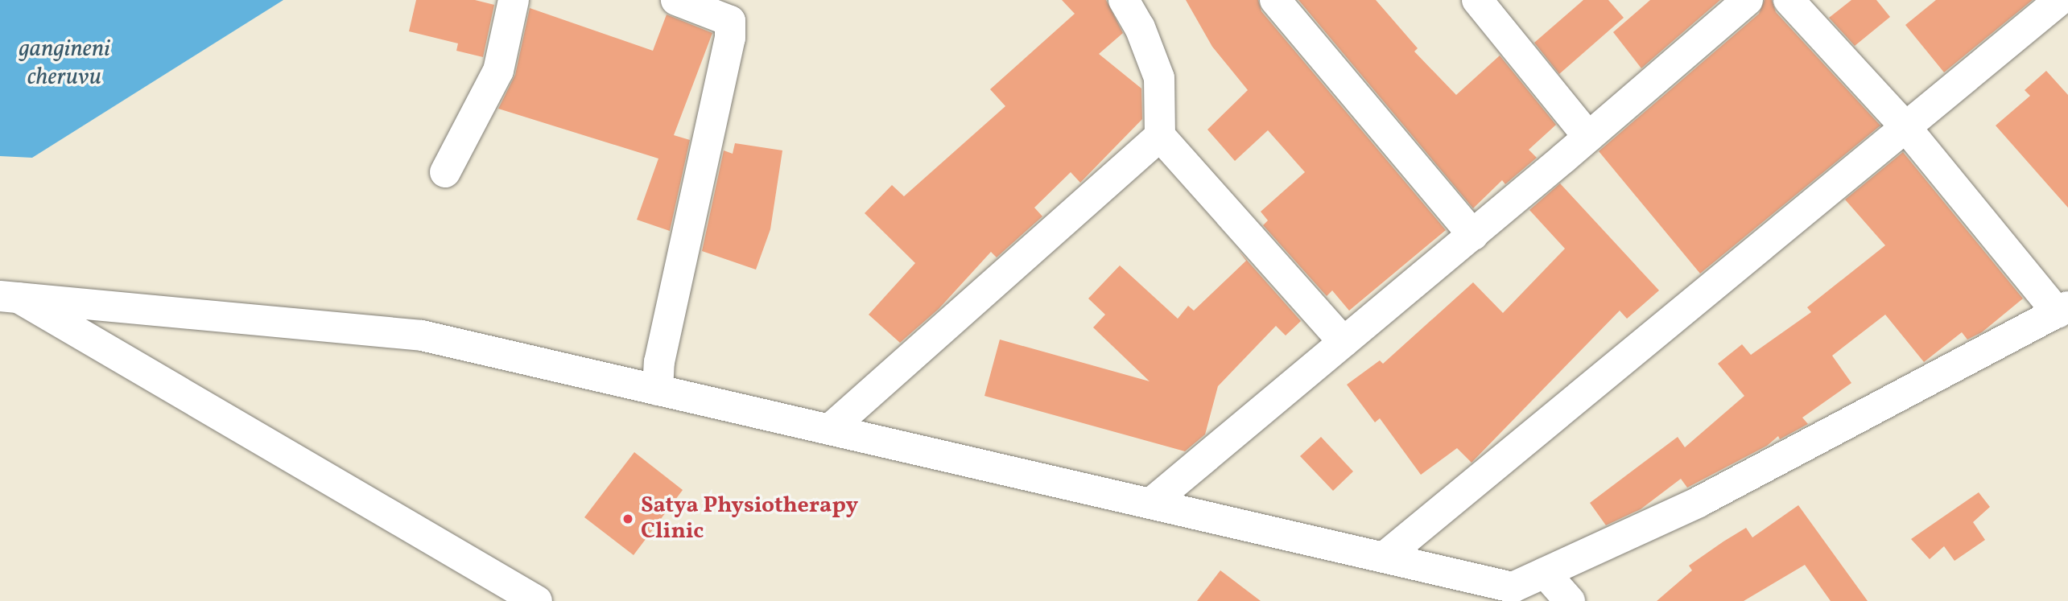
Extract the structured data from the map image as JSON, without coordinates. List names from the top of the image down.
{
  "water": ["gangineni cheruvu"],
  "places": ["Satya Physiotherapy Clinic"]
}
